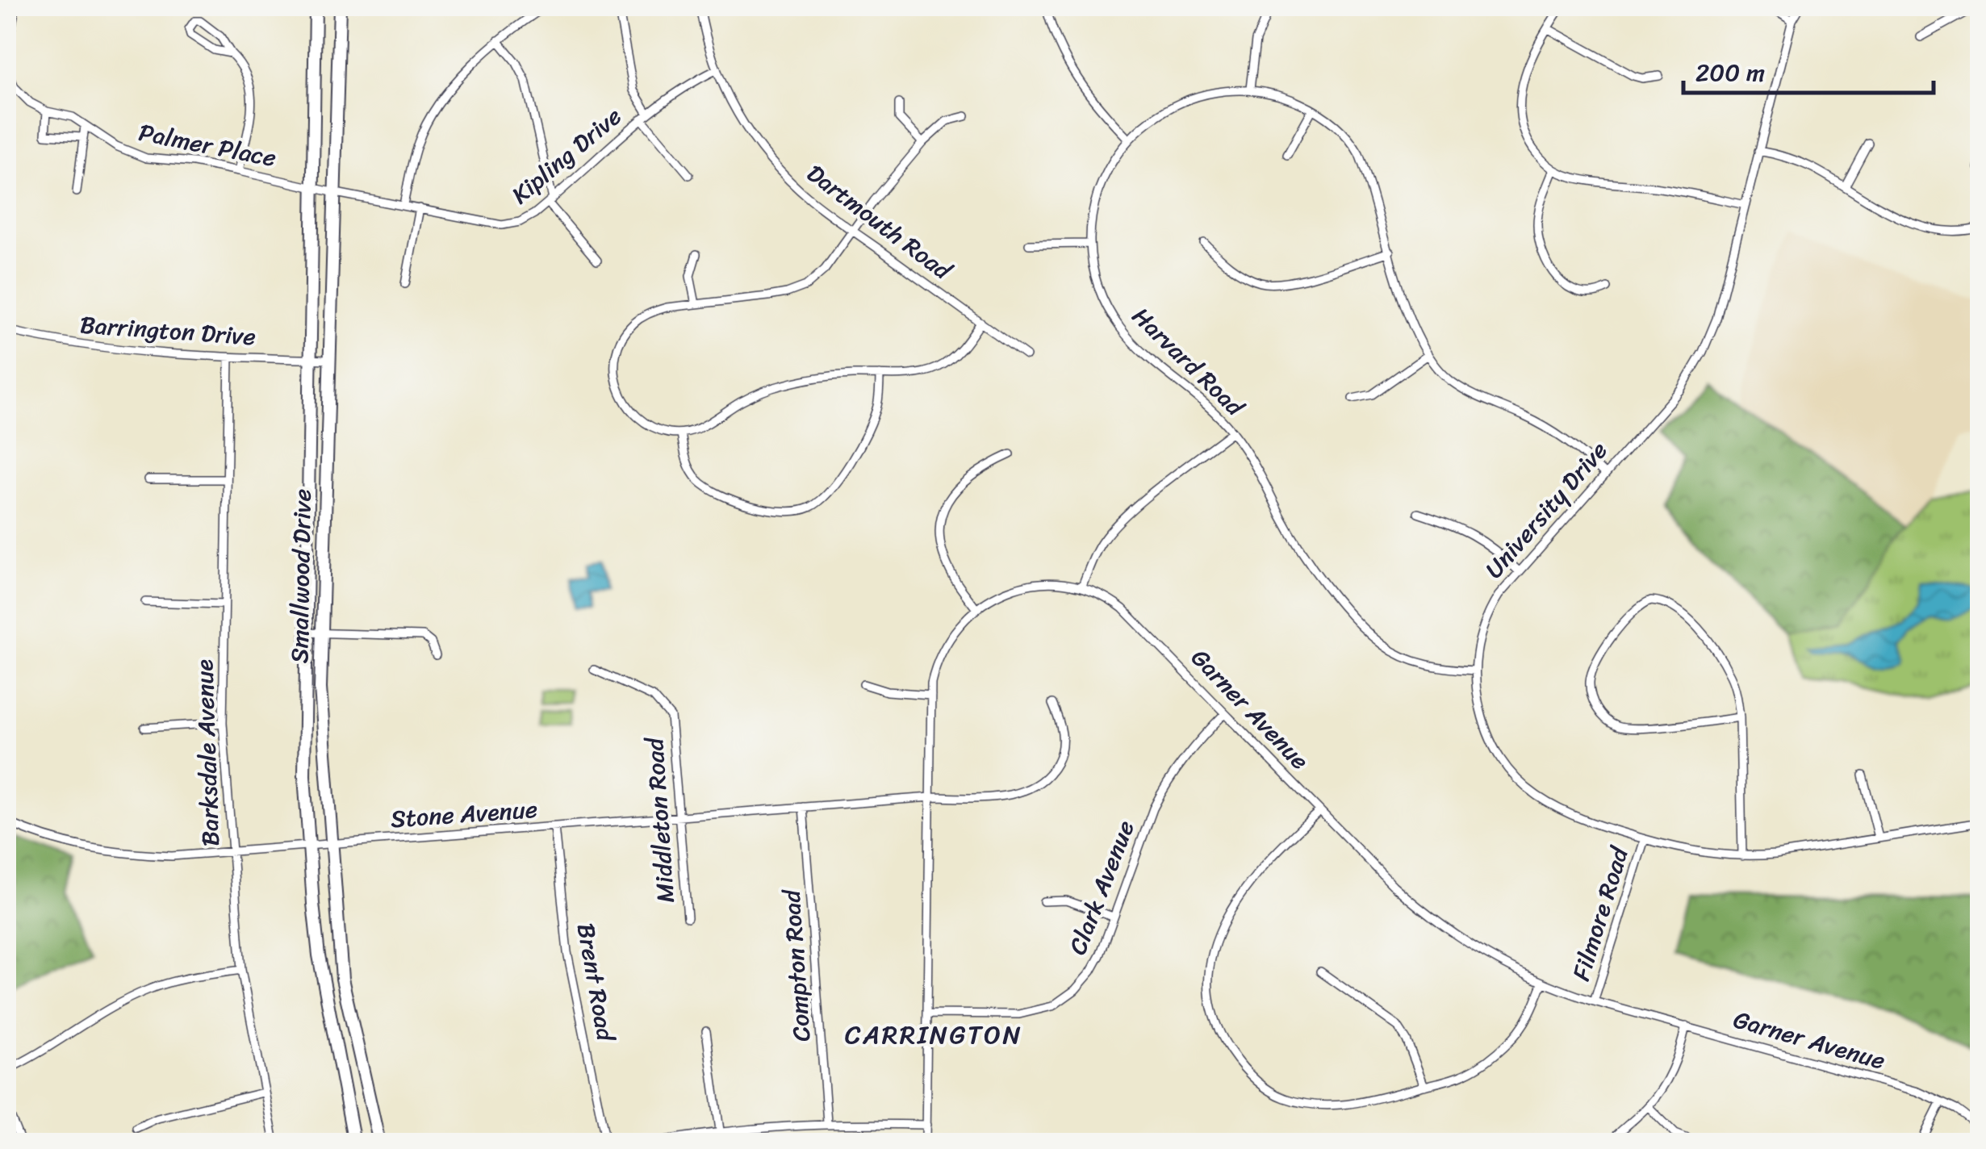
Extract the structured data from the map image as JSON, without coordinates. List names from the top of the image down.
{
  "streets": {
    "main road": ["Smallwood Drive"],
    "street": [
      "Palmer Place",
      "Kipling Drive",
      "Dartmouth Road",
      "Barrington Drive",
      "Harvard Road",
      "University Drive",
      "Garner Avenue",
      "Barksdale Avenue",
      "Stone Avenue",
      "Middleton Road",
      "Clark Avenue",
      "Filmore Road",
      "Compton Road",
      "Brent Road"
    ]
  },
  "crossings": [
    ["Palmer Place", "Kipling Drive"],
    ["Palmer Place", "Smallwood Drive"],
    ["Kipling Drive", "Dartmouth Road"],
    ["Kipling Drive", "Smallwood Drive"],
    ["Barrington Drive", "Smallwood Drive"],
    ["Barrington Drive", "Barksdale Avenue"],
    ["Harvard Road", "University Drive"],
    ["University Drive", "Filmore Road"],
    ["Smallwood Drive", "Stone Avenue"],
    ["Garner Avenue", "Stone Avenue"],
    ["Garner Avenue", "Clark Avenue"],
    ["Garner Avenue", "Filmore Road"],
    ["Barksdale Avenue", "Stone Avenue"],
    ["Stone Avenue", "Middleton Road"],
    ["Stone Avenue", "Compton Road"],
    ["Stone Avenue", "Brent Road"]
  ],
  "districts": ["CARRINGTON"],
  "scale_bar": "200 m"
}
